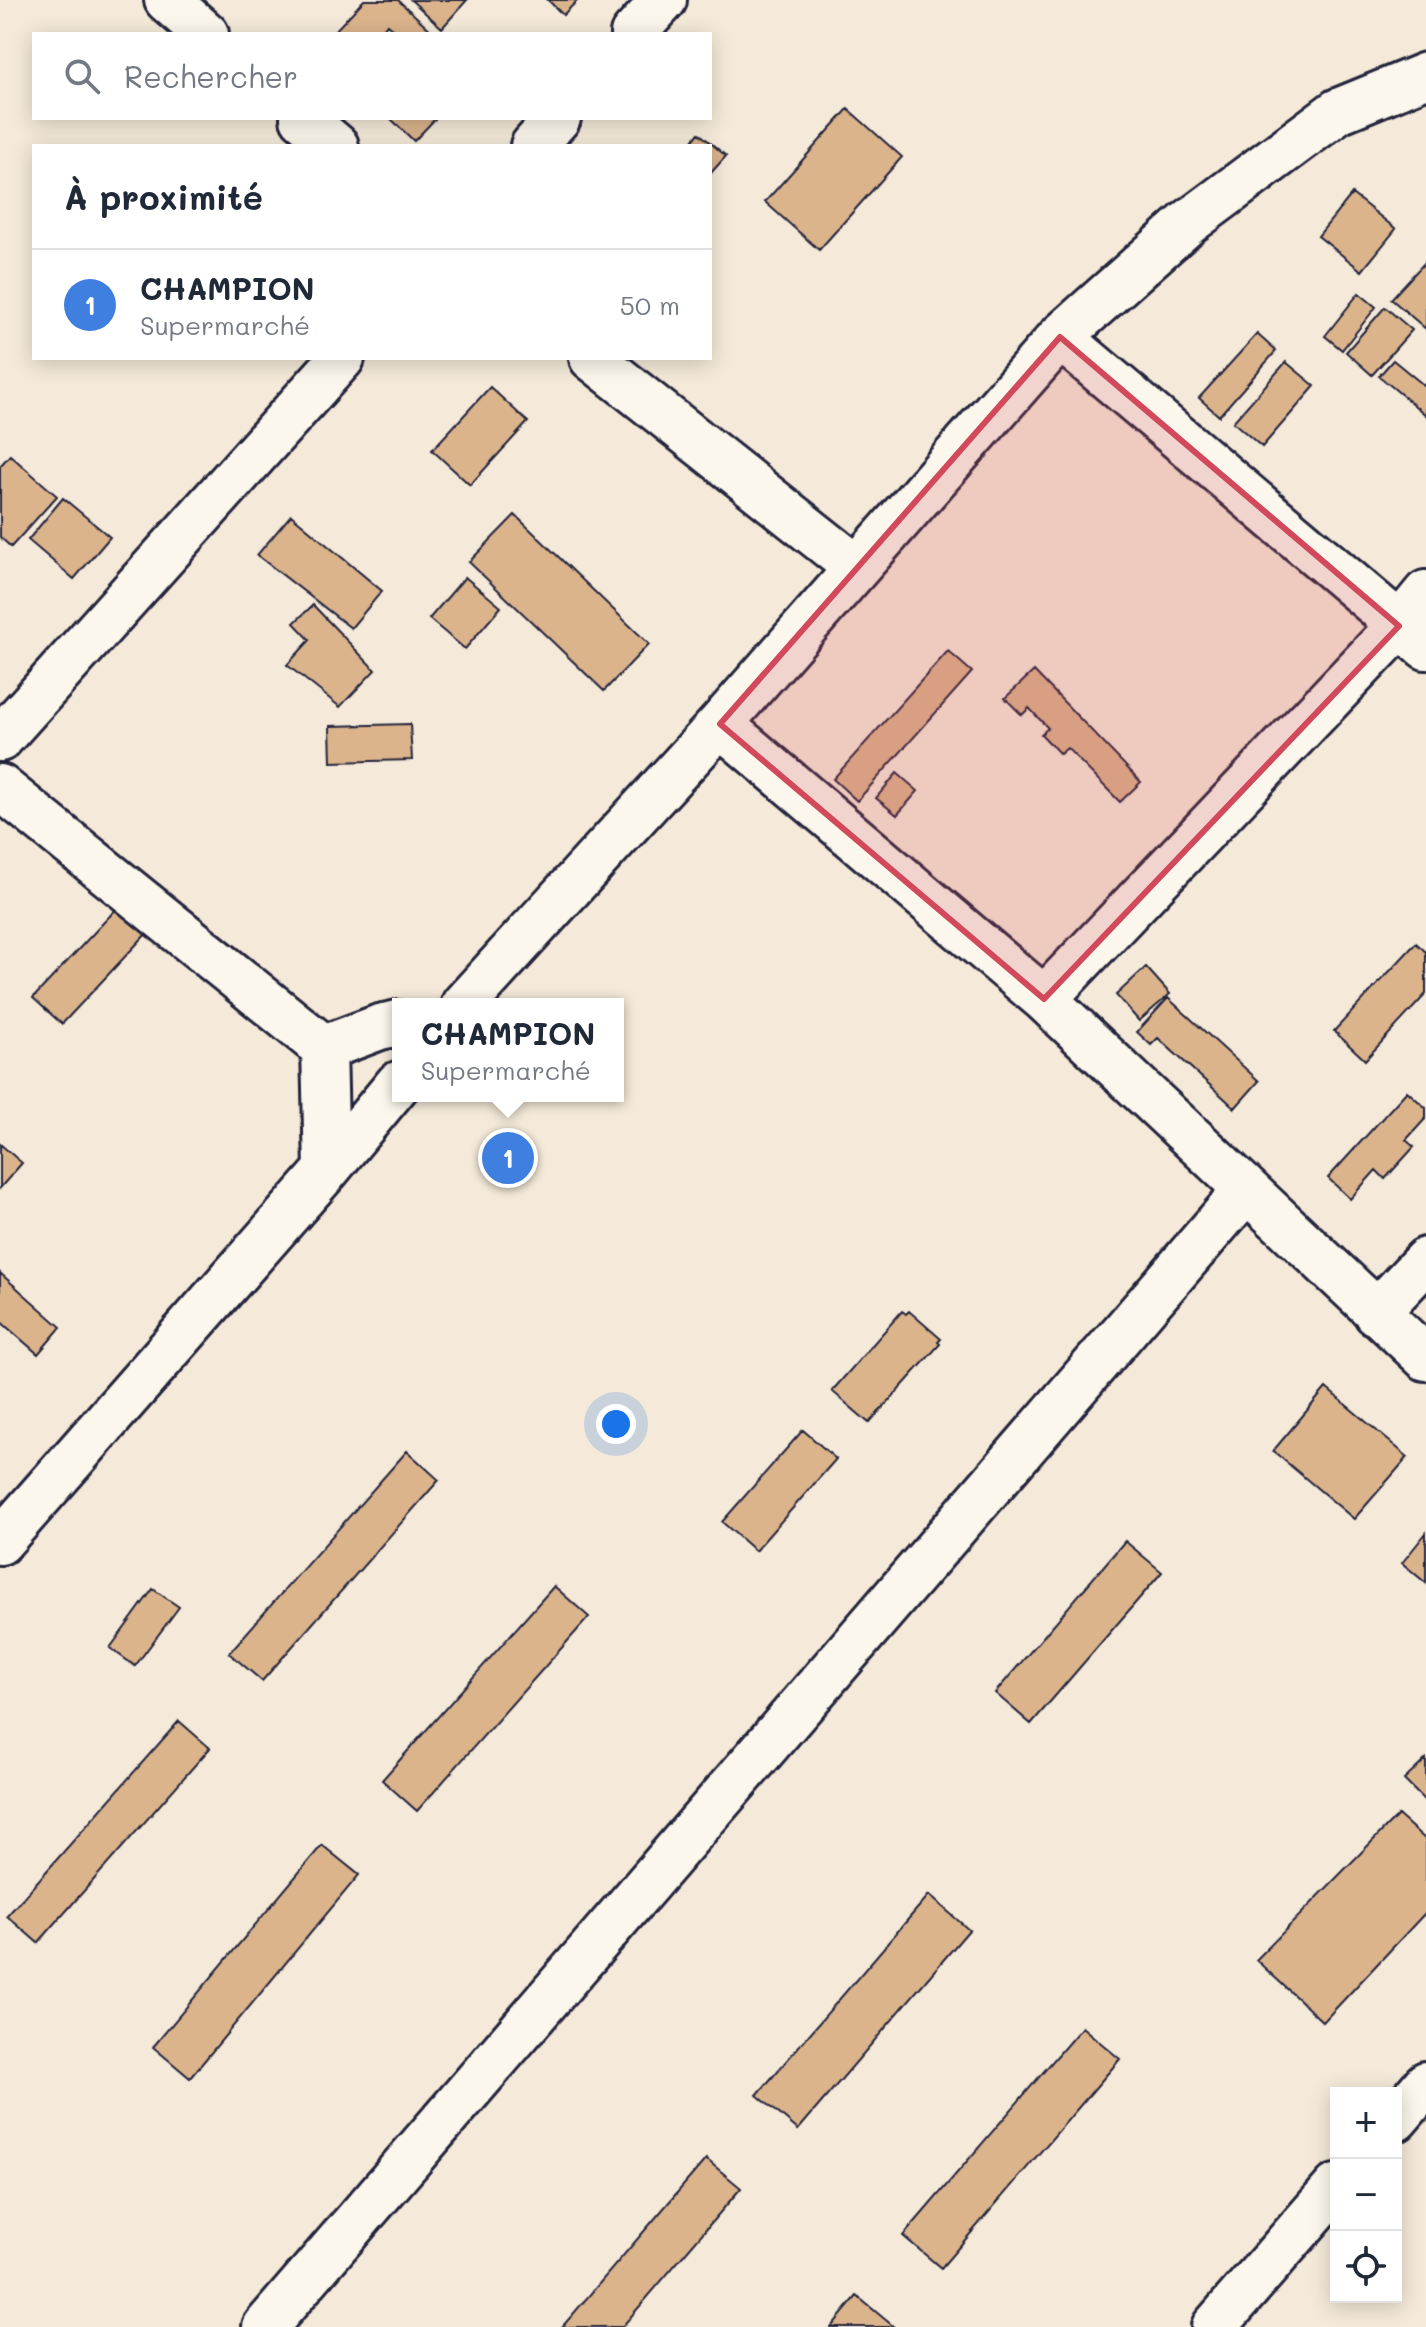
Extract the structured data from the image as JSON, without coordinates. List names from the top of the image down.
{
  "page": {
    "search": "Rechercher",
    "heading": "À proximité",
    "list": [
      {
        "mark": "1",
        "name": "CHAMPION",
        "note": "Supermarché",
        "value": "50 m"
      }
    ],
    "popup": ["CHAMPION", "Supermarché"],
    "pins": "1",
    "map_buttons": ["+", "−"]
  }
}
